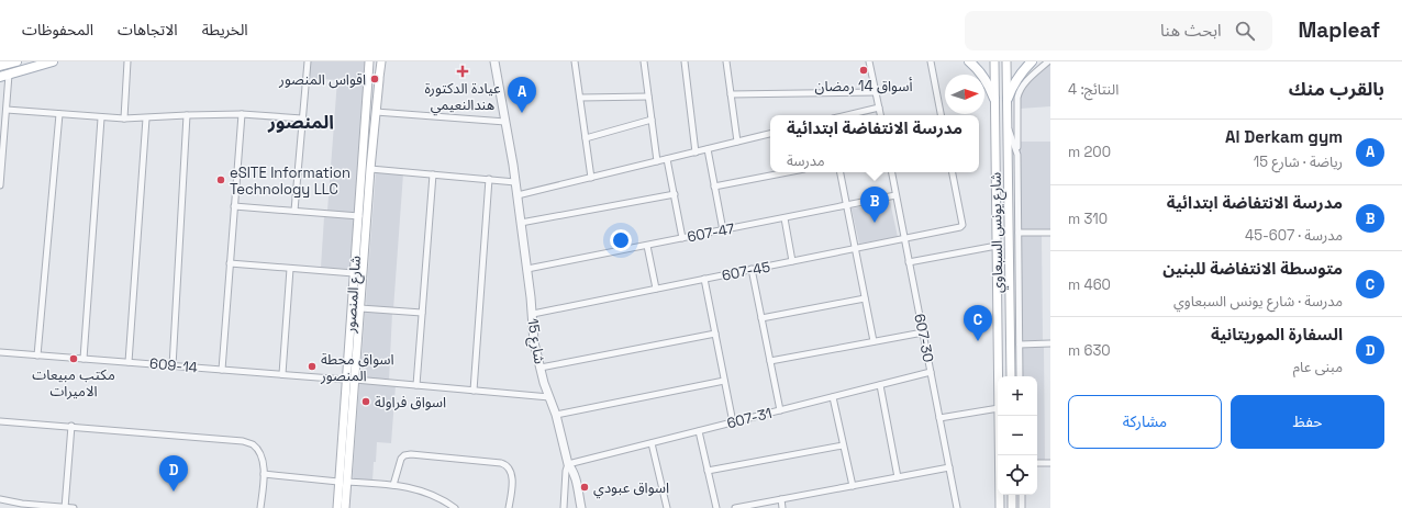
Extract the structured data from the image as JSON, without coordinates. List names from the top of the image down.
{
  "streets": {
    "main road": ["شارع يونس السبعاوي", "شارع المنصور"],
    "street": [
      "607-47",
      "607-45",
      "607-30",
      "شارع 15",
      "609-14",
      "607-31"
    ]
  },
  "crossings": [
    ["607-47", "607-30"],
    ["607-47", "شارع 15"],
    ["607-45", "607-30"],
    ["607-45", "شارع 15"],
    ["شارع المنصور", "609-14"],
    ["607-30", "607-31"],
    ["شارع 15", "607-31"]
  ],
  "districts": ["المنصور"],
  "places": {
    "other": [
      "أسواق 14 رمضان",
      "اقواس المنصور",
      "eSITE Information Technology LLC",
      "مكتب مبيعات الاميرات",
      "اسواق محطة المنصور",
      "اسواق فراولة",
      "اسواق عبودي"
    ],
    "health": ["عيادة الدكتورة هندالنعيمي"]
  },
  "north": "right",
  "page": {
    "header": "Mapleaf",
    "search": "ابحث هنا",
    "nav": ["الخريطة", "الاتجاهات", "المحفوظات"],
    "heading": ["بالقرب منك", "النتائج: 4"],
    "pins": [
      "A",
      "B",
      "C",
      "D"
    ],
    "popup": ["مدرسة الانتفاضة ابتدائية", "مدرسة"],
    "list": [
      {
        "mark": "A",
        "name": "Al Derkam gym",
        "note": "رياضة · شارع 15",
        "value": "200 m"
      },
      {
        "mark": "B",
        "name": "مدرسة الانتفاضة ابتدائية",
        "note": "مدرسة · 607-45",
        "value": "310 m"
      },
      {
        "mark": "C",
        "name": "متوسطة الانتفاضة للبنين",
        "note": "مدرسة · شارع يونس السبعاوي",
        "value": "460 m"
      },
      {
        "mark": "D",
        "name": "السفارة الموريتانية",
        "note": "مبنى عام",
        "value": "630 m"
      }
    ],
    "map_buttons": ["+", "−"],
    "buttons": ["حفظ", "مشاركة"]
  }
}
